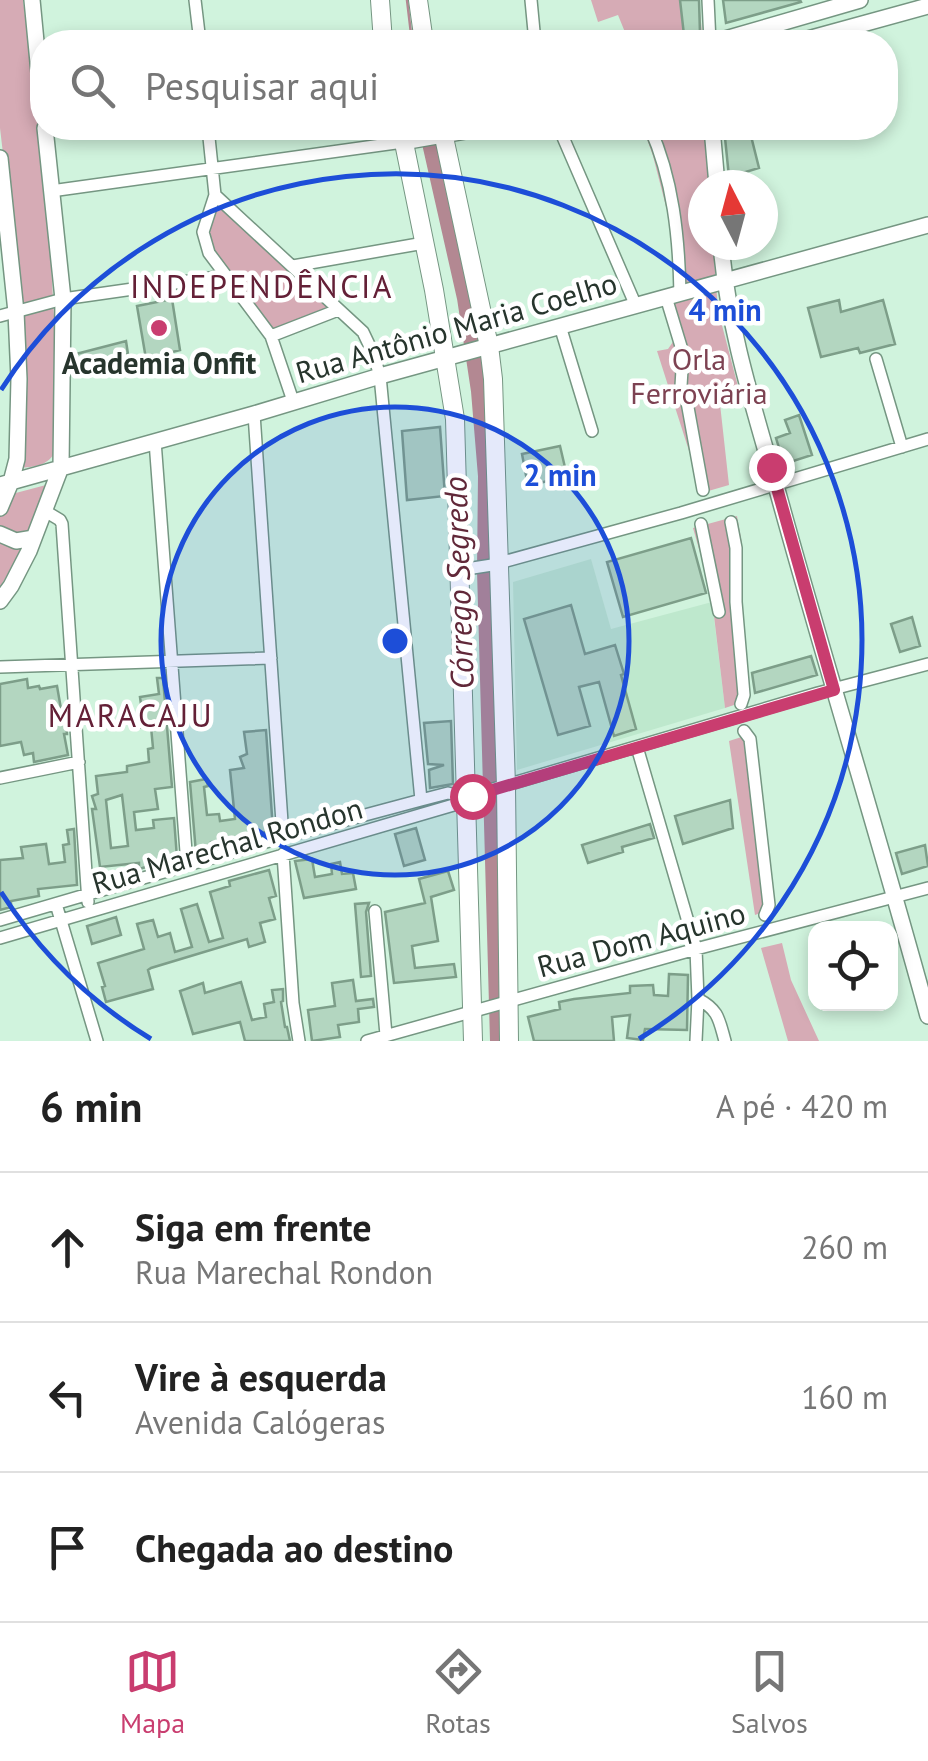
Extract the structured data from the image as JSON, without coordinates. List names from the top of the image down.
{
  "streets": {
    "main road": ["Rua Antônio Maria Coelho"],
    "street": ["Rua Marechal Rondon", "Rua Dom Aquino"]
  },
  "districts": ["INDEPENDÊNCIA", "MARACAJU"],
  "water": ["Córrego Segredo"],
  "parks": ["Orla Ferroviária"],
  "places": ["Academia Onfit"],
  "north": "top",
  "page": {
    "search": "Pesquisar aqui",
    "heading": ["6 min", "A pé · 420 m"],
    "list": [
      ["Siga em frente", "Rua Marechal Rondon", "260 m"],
      ["Vire à esquerda", "Avenida Calógeras", "160 m"],
      "Chegada ao destino"
    ],
    "nav": ["Mapa", "Rotas", "Salvos"]
  },
  "rings": ["4 min", "2 min"]
}
